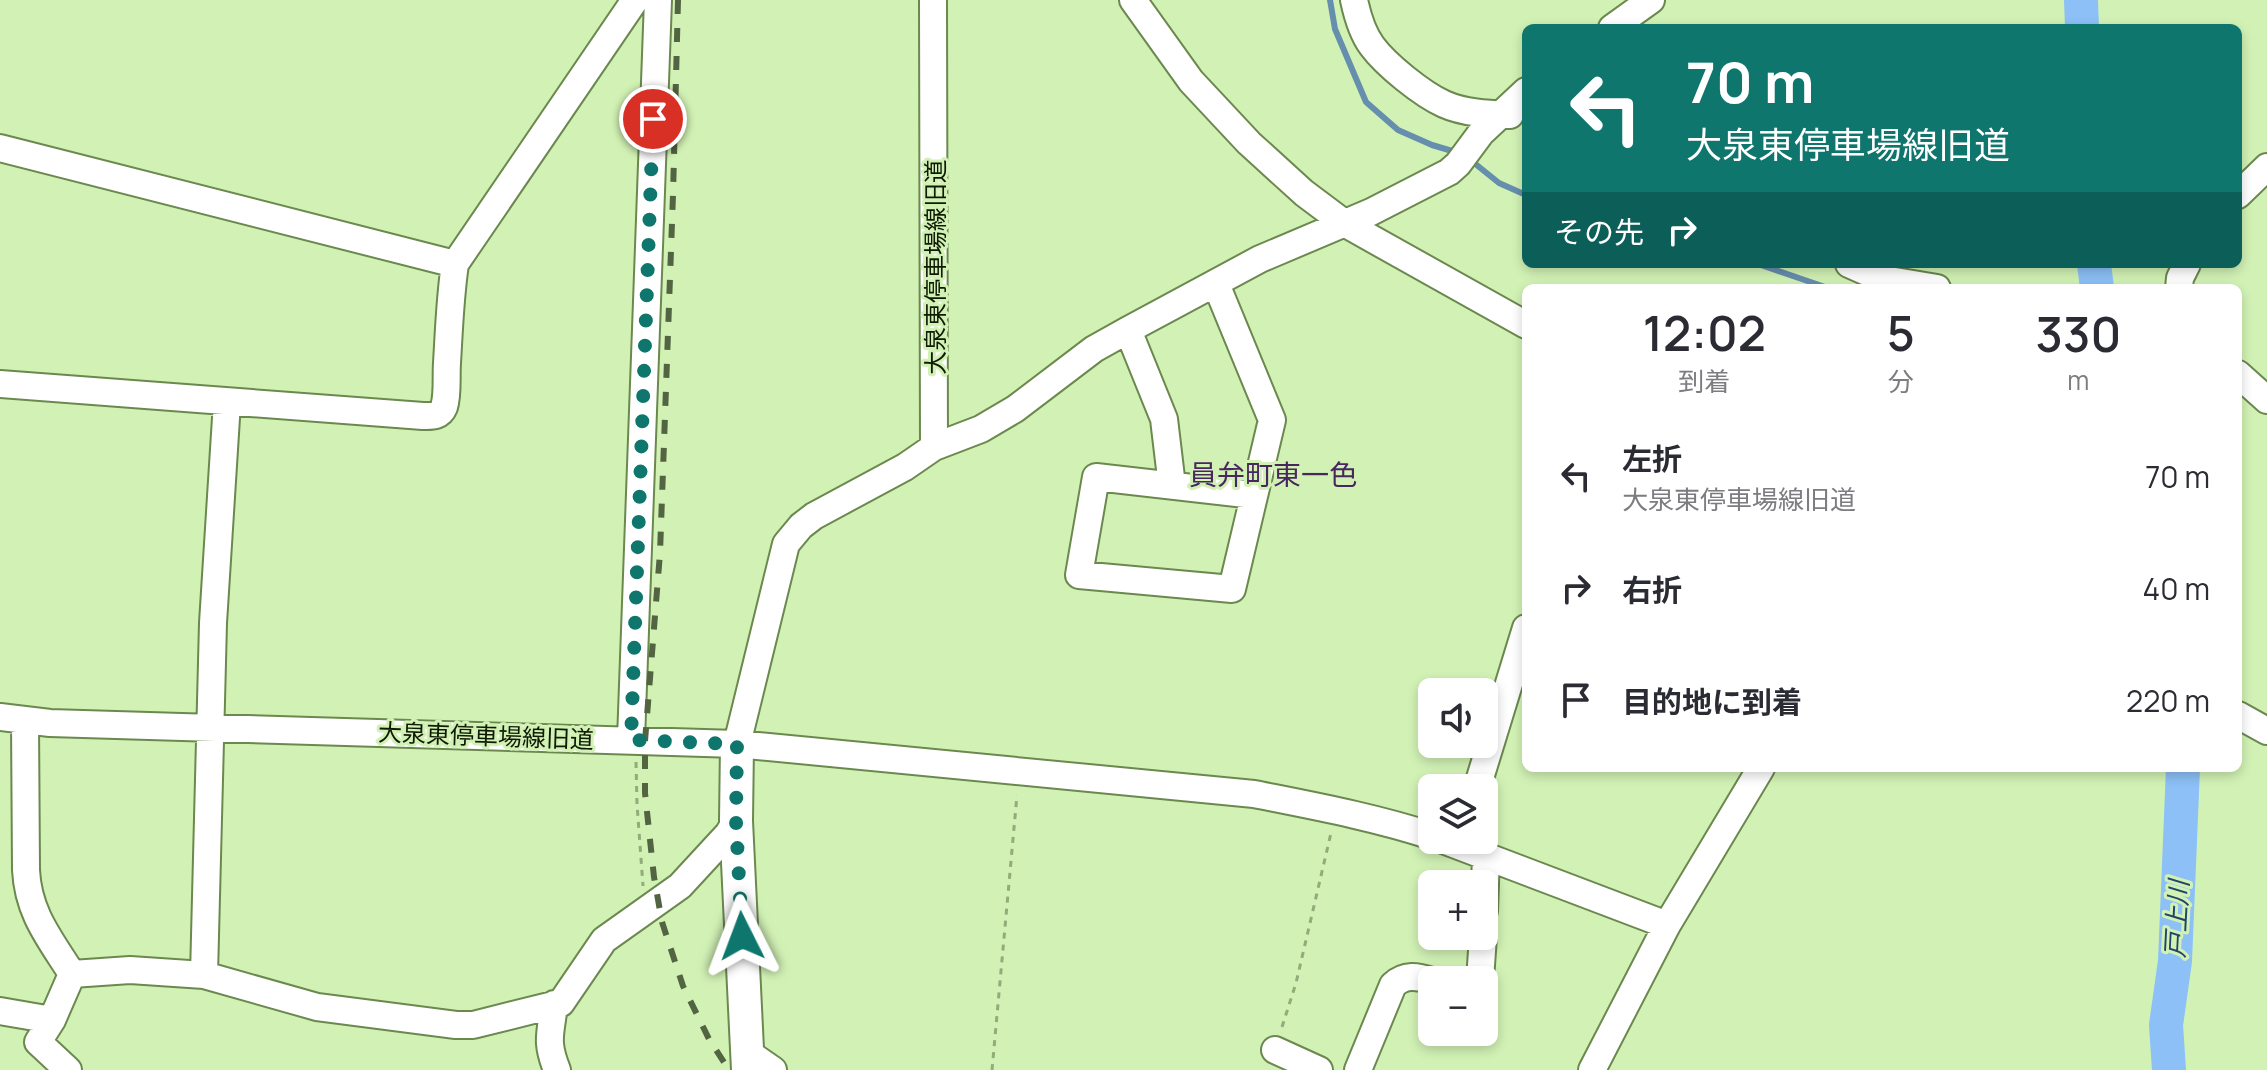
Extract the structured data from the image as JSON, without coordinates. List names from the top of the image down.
{
  "streets": {
    "street": ["大泉東停車場線旧道"]
  },
  "districts": ["員弁町東一色"],
  "water": ["戸上川"],
  "page": {
    "turn": ["70 m", "大泉東停車場線旧道"],
    "then": "その先",
    "eta": [
      "12:02",
      "到着",
      "5",
      "分",
      "330",
      "m"
    ],
    "list": [
      {
        "name": "左折",
        "note": "大泉東停車場線旧道",
        "value": "70 m"
      },
      {
        "name": "右折",
        "value": "40 m"
      },
      {
        "name": "目的地に到着",
        "value": "220 m"
      }
    ],
    "map_buttons": ["+", "−"]
  }
}
